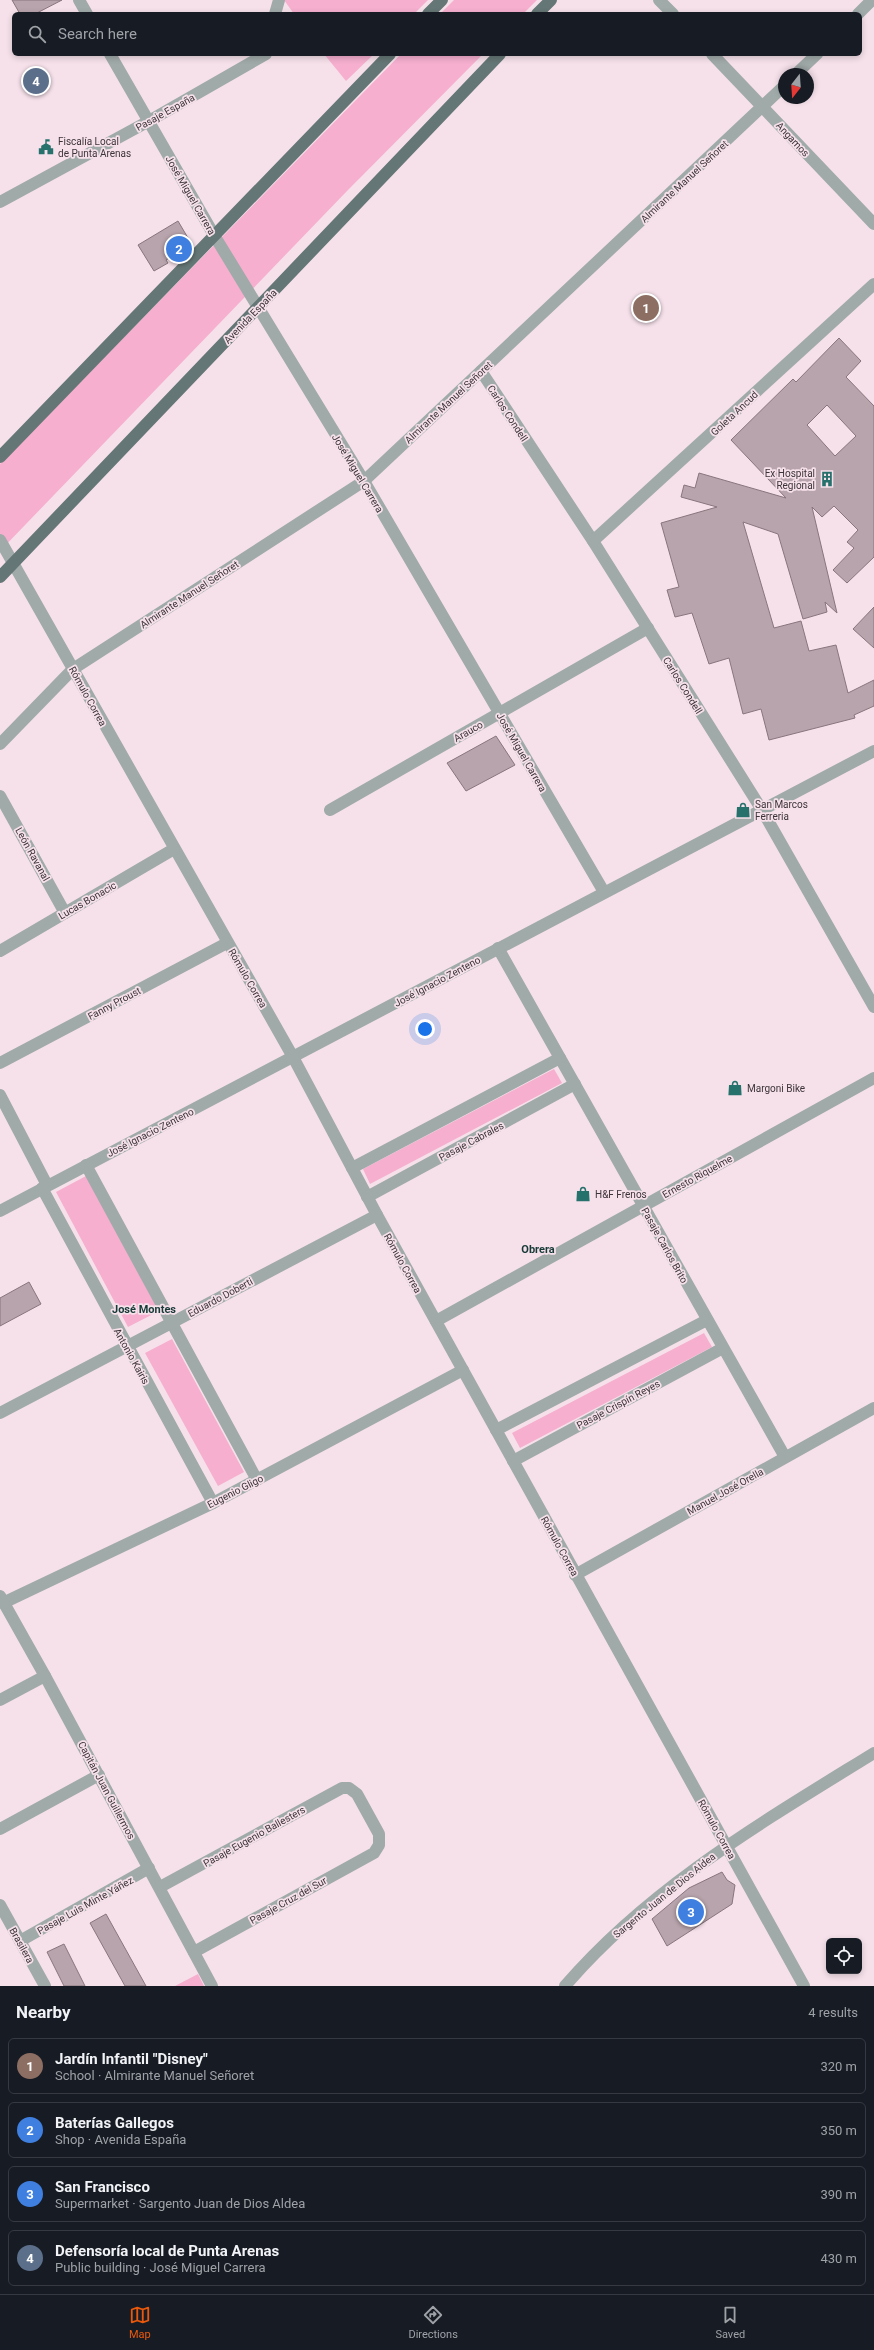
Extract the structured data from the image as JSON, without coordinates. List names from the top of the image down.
{
  "streets": {
    "main road": ["Avenida España"],
    "street": [
      "Pasaje España",
      "Angamos",
      "Almirante Manuel Señoret",
      "José Miguel Carrera",
      "Carlos Condell",
      "Goleta Ancud",
      "Rómulo Correa",
      "Arauco",
      "León Ravanal",
      "Lucas Bonacic",
      "José Ignacio Zenteno",
      "Fanny Proust",
      "Pasaje Cabrales",
      "Ernesto Riquelme",
      "Pasaje Carlos Brito",
      "Eduardo Doberti",
      "Antonio Kairis",
      "Pasaje Crispín Reyes",
      "Eugenio Gligo",
      "Manuel José Orella",
      "Capitán Juan Guillermos",
      "Pasaje Eugenio Ballesters",
      "Sargento Juan de Dios Aldea",
      "Pasaje Cruz del Sur",
      "Pasaje Luis Minte Yáñez",
      "Brasilera"
    ]
  },
  "crossings": [
    ["Pasaje España", "José Miguel Carrera"],
    ["Angamos", "Almirante Manuel Señoret"],
    ["Almirante Manuel Señoret", "José Miguel Carrera"],
    ["Almirante Manuel Señoret", "Carlos Condell"],
    ["Almirante Manuel Señoret", "Rómulo Correa"],
    ["José Miguel Carrera", "Avenida España"],
    ["José Miguel Carrera", "Arauco"],
    ["José Miguel Carrera", "José Ignacio Zenteno"],
    ["Avenida España", "Rómulo Correa"],
    ["Carlos Condell", "Goleta Ancud"],
    ["Carlos Condell", "Arauco"],
    ["Carlos Condell", "José Ignacio Zenteno"],
    ["Rómulo Correa", "Lucas Bonacic"],
    ["Rómulo Correa", "José Ignacio Zenteno"],
    ["Rómulo Correa", "Fanny Proust"],
    ["Rómulo Correa", "Pasaje Cabrales"],
    ["Rómulo Correa", "Ernesto Riquelme"],
    ["Rómulo Correa", "Eduardo Doberti"],
    ["Rómulo Correa", "Pasaje Crispín Reyes"],
    ["Rómulo Correa", "Eugenio Gligo"],
    ["Rómulo Correa", "Manuel José Orella"],
    ["Rómulo Correa", "Sargento Juan de Dios Aldea"],
    ["León Ravanal", "Lucas Bonacic"],
    ["José Ignacio Zenteno", "Pasaje Carlos Brito"],
    ["José Ignacio Zenteno", "Antonio Kairis"],
    ["Pasaje Cabrales", "Pasaje Carlos Brito"],
    ["Ernesto Riquelme", "Pasaje Carlos Brito"],
    ["Pasaje Carlos Brito", "Pasaje Crispín Reyes"],
    ["Pasaje Carlos Brito", "Manuel José Orella"],
    ["Eduardo Doberti", "Antonio Kairis"],
    ["Antonio Kairis", "Eugenio Gligo"],
    ["Eugenio Gligo", "Capitán Juan Guillermos"],
    ["Capitán Juan Guillermos", "Pasaje Eugenio Ballesters"],
    ["Capitán Juan Guillermos", "Pasaje Cruz del Sur"],
    ["Capitán Juan Guillermos", "Pasaje Luis Minte Yáñez"],
    ["Pasaje Eugenio Ballesters", "Pasaje Cruz del Sur"],
    ["Pasaje Luis Minte Yáñez", "Brasilera"]
  ],
  "districts": ["Obrera", "José Montes"],
  "places": {
    "public building": ["Fiscalía Local de Punta Arenas"],
    "building": ["Ex Hospital Regional"],
    "shop": ["San Marcos Ferreria", "Margoni Bike", "H&F Frenos"]
  },
  "north": "bottom",
  "page": {
    "search": "Search here",
    "pins": [
      "4",
      "2",
      "1",
      "3"
    ],
    "heading": ["Nearby", "4 results"],
    "list": [
      {
        "mark": "1",
        "name": "Jardín Infantil \"Disney\"",
        "note": "School · Almirante Manuel Señoret",
        "value": "320 m"
      },
      {
        "mark": "2",
        "name": "Baterías Gallegos",
        "note": "Shop · Avenida España",
        "value": "350 m"
      },
      {
        "mark": "3",
        "name": "San Francisco",
        "note": "Supermarket · Sargento Juan de Dios Aldea",
        "value": "390 m"
      },
      {
        "mark": "4",
        "name": "Defensoría local de Punta Arenas",
        "note": "Public building · José Miguel Carrera",
        "value": "430 m"
      }
    ],
    "nav": ["Map", "Directions", "Saved"]
  }
}
